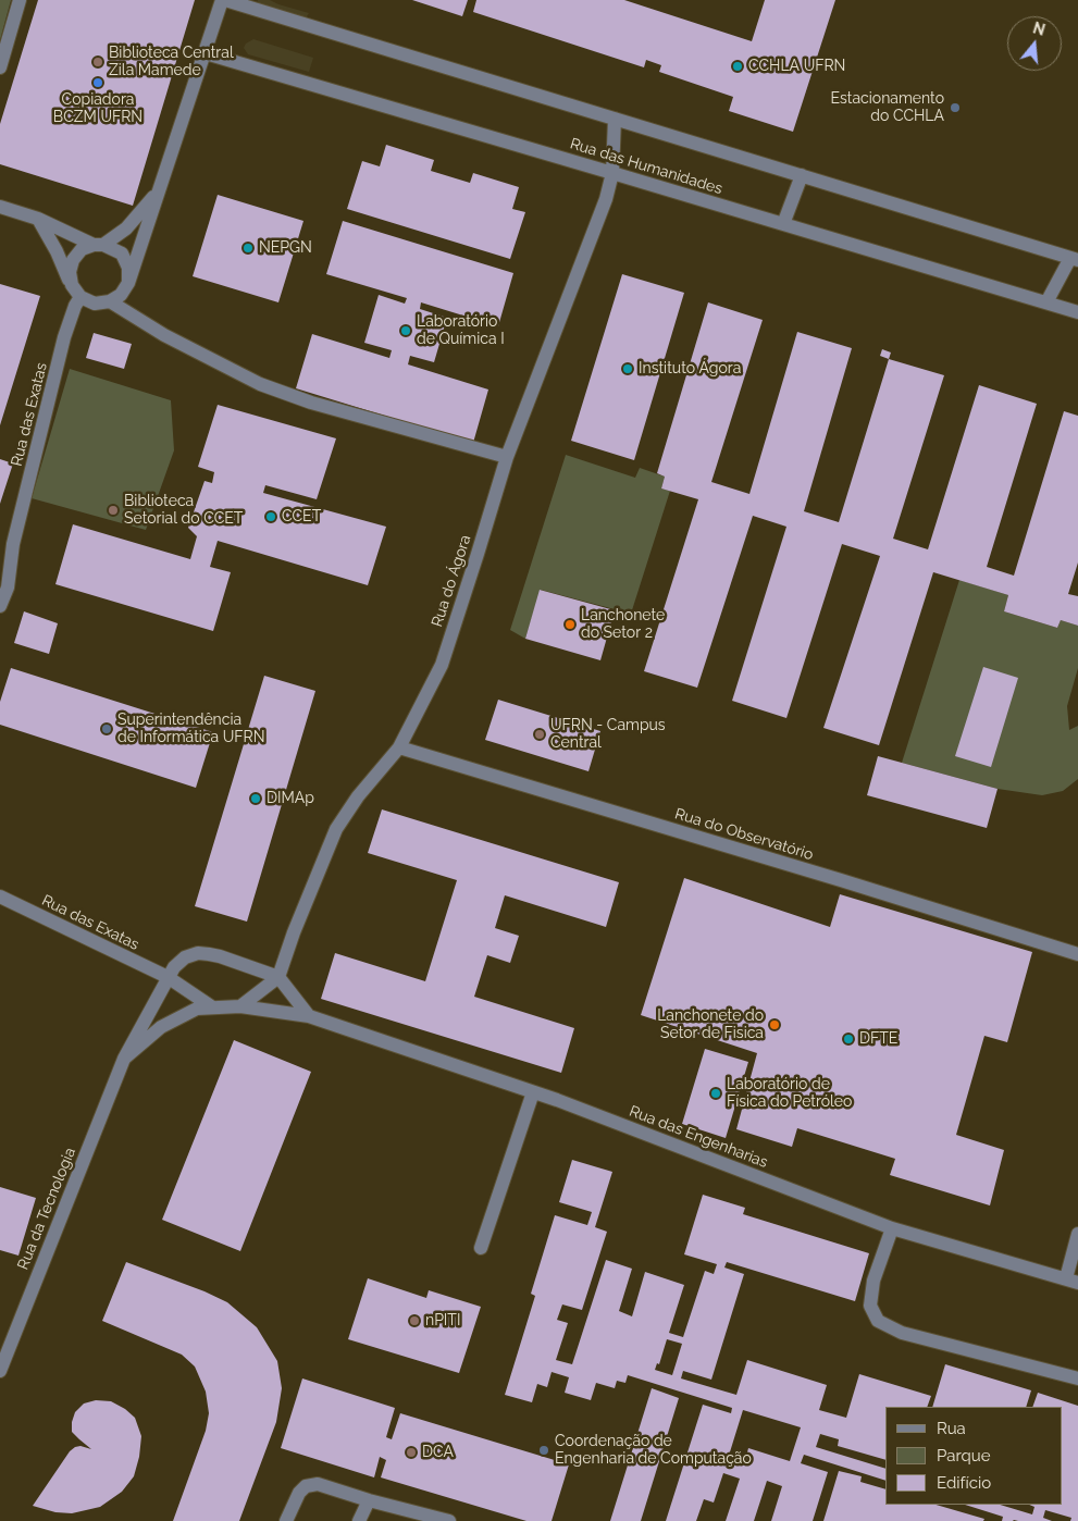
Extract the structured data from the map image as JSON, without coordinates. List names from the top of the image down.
{
  "streets": {
    "lane": [
      "Rua das Humanidades",
      "Rua das Exatas",
      "Rua do Ágora",
      "Rua do Observatório",
      "Rua das Engenharias",
      "Rua da Tecnologia"
    ]
  },
  "crossings": [
    ["Rua das Humanidades", "Rua do Ágora"],
    ["Rua das Exatas", "Rua da Tecnologia"],
    ["Rua do Ágora", "Rua do Observatório"],
    ["Rua do Ágora", "Rua da Tecnologia"],
    ["Rua das Engenharias", "Rua da Tecnologia"]
  ],
  "places": [
    "Biblioteca Central Zila Mamede",
    "CCHLA UFRN",
    "Copiadora BCZM UFRN",
    "Estacionamento do CCHLA",
    "NEPGN",
    "Laboratório de Química I",
    "Instituto Ágora",
    "Biblioteca Setorial do CCET",
    "CCET",
    "Lanchonete do Setor 2",
    "Superintendência de Informática UFRN",
    "UFRN - Campus Central",
    "DIMAp",
    "Lanchonete do Setor de Fisica",
    "DFTE",
    "Laboratório de Física do Petróleo",
    "nPITI",
    "Coordenação de Engenharia de Computação",
    "DCA"
  ],
  "legend": ["Rua", "Parque", "Edifício"],
  "north": "top"
}
